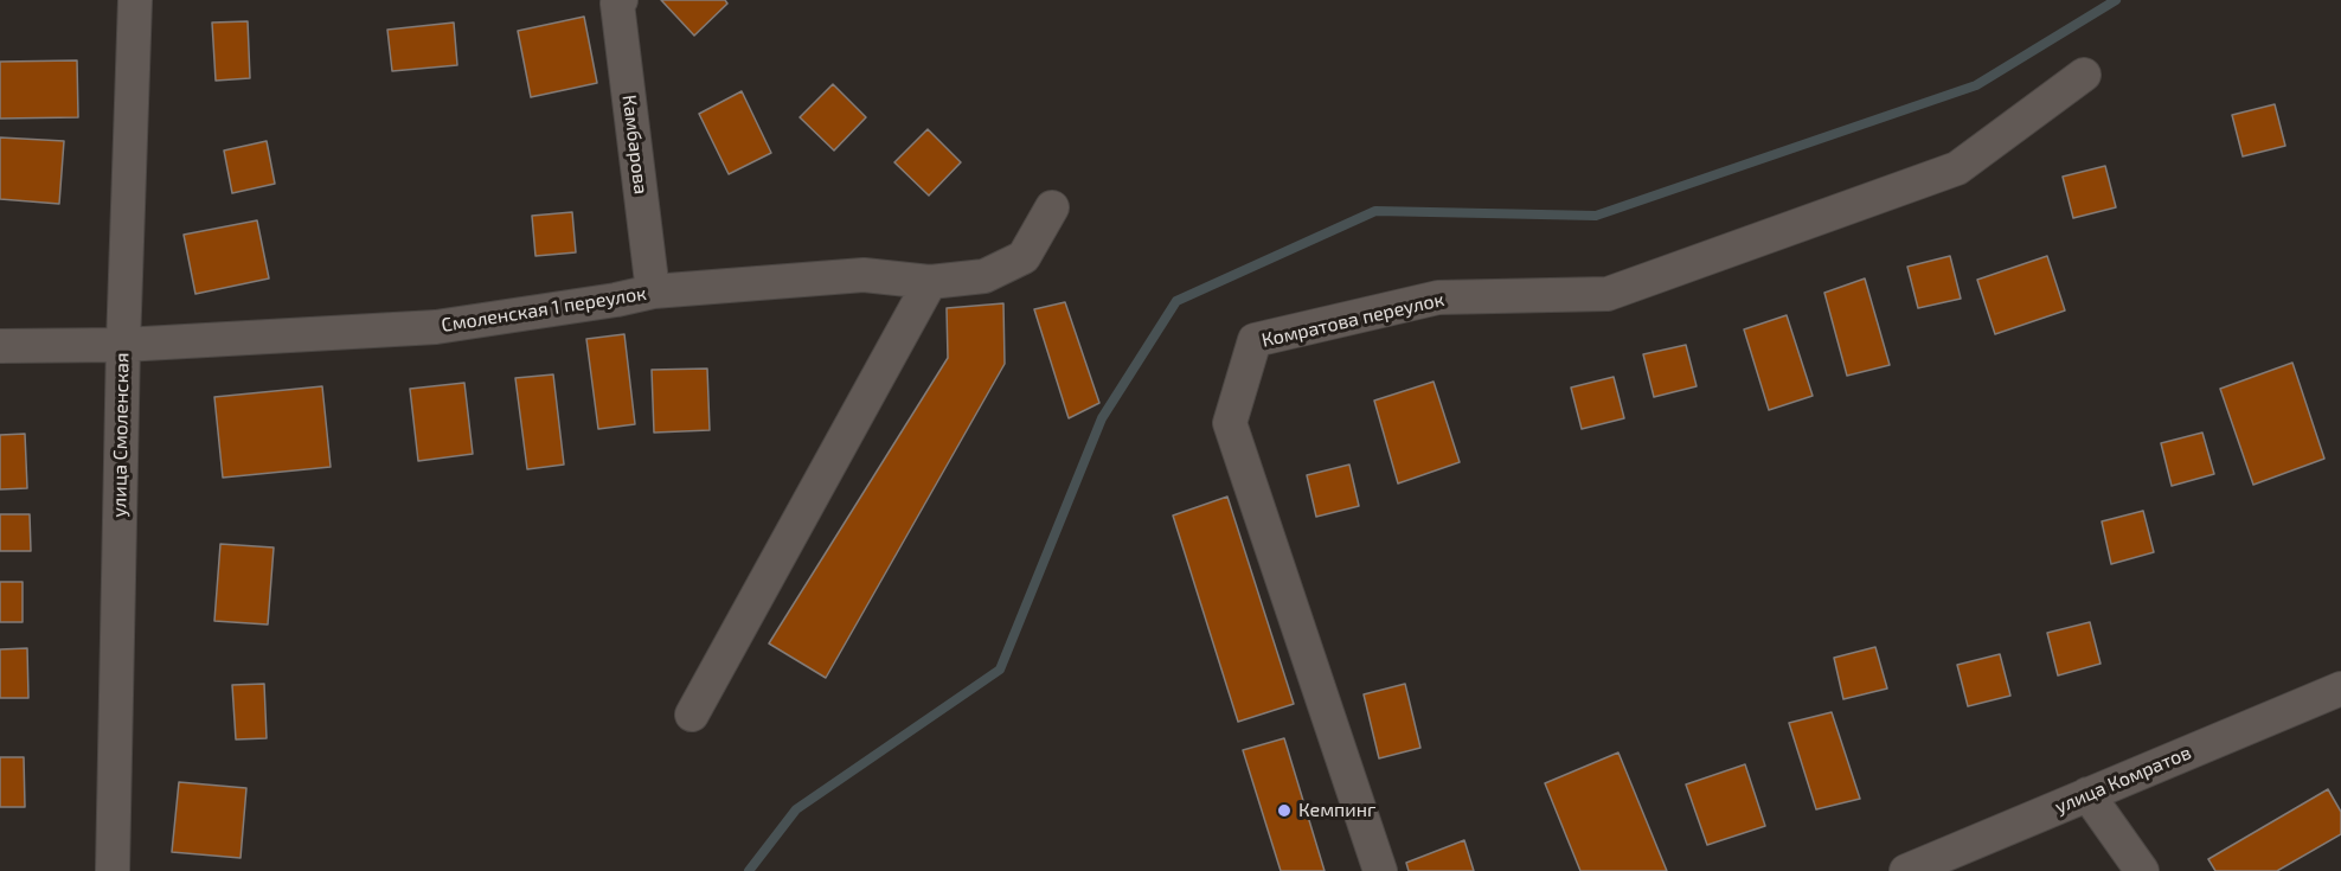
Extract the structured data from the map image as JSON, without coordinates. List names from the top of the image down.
{
  "streets": {
    "street": [
      "Камбарова",
      "Смоленская 1 переулок",
      "Комратова переулок",
      "улица Смоленская",
      "улица Комратов"
    ]
  },
  "crossings": [
    ["Камбарова", "Смоленская 1 переулок"],
    ["Смоленская 1 переулок", "улица Смоленская"]
  ],
  "places": ["Кемпинг"]
}
